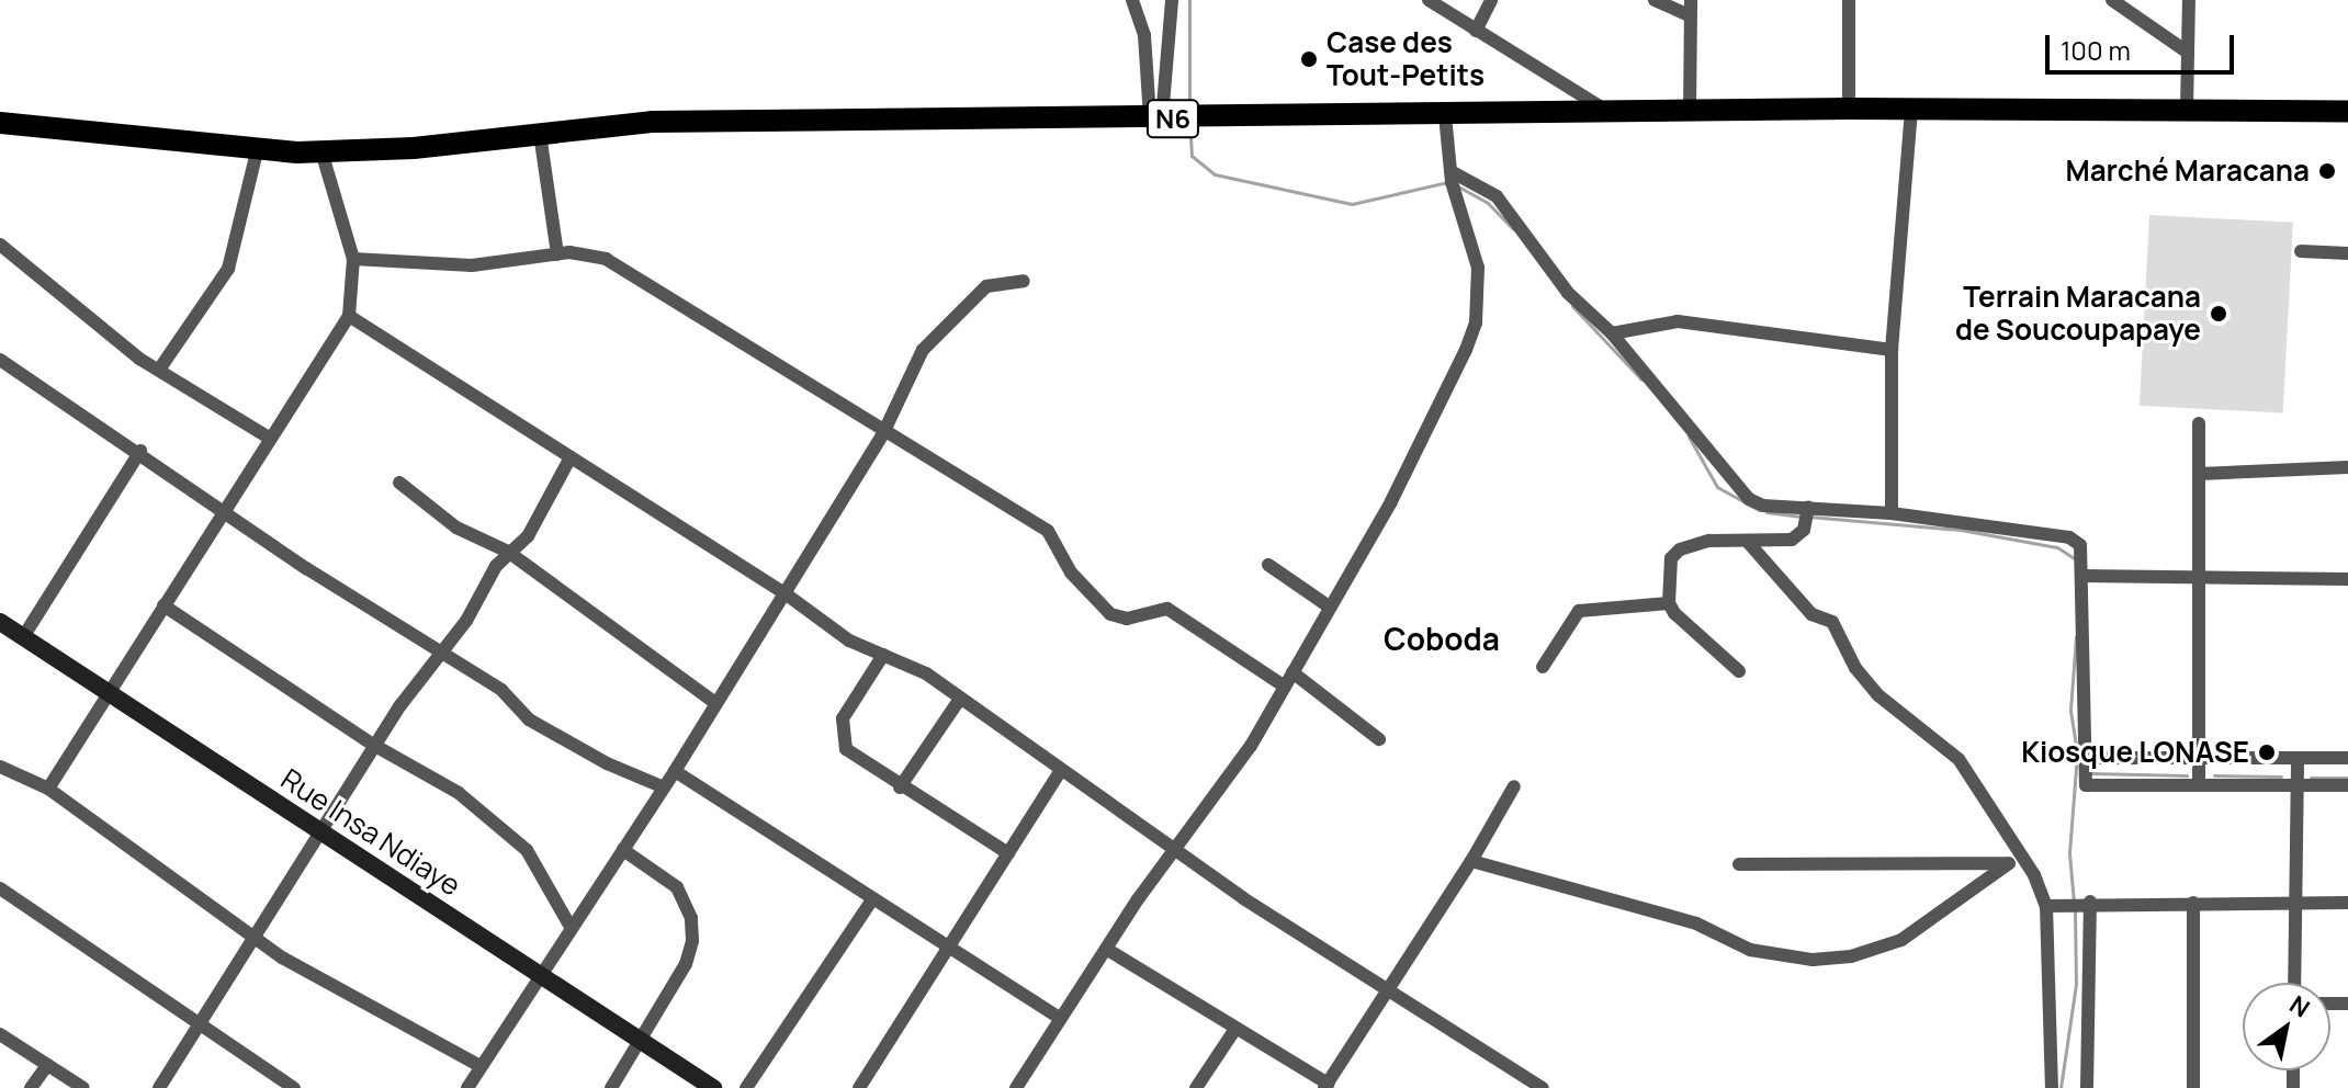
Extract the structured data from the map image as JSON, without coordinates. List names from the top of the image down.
{
  "streets": {
    "main road": ["N6", "Rue Insa Ndiaye"]
  },
  "districts": ["Coboda"],
  "places": [
    "Case des Tout-Petits",
    "Marché Maracana",
    "Terrain Maracana de Soucoupapaye",
    "Kiosque LONASE"
  ],
  "scale_bar": "100 m",
  "north": "top right"
}
